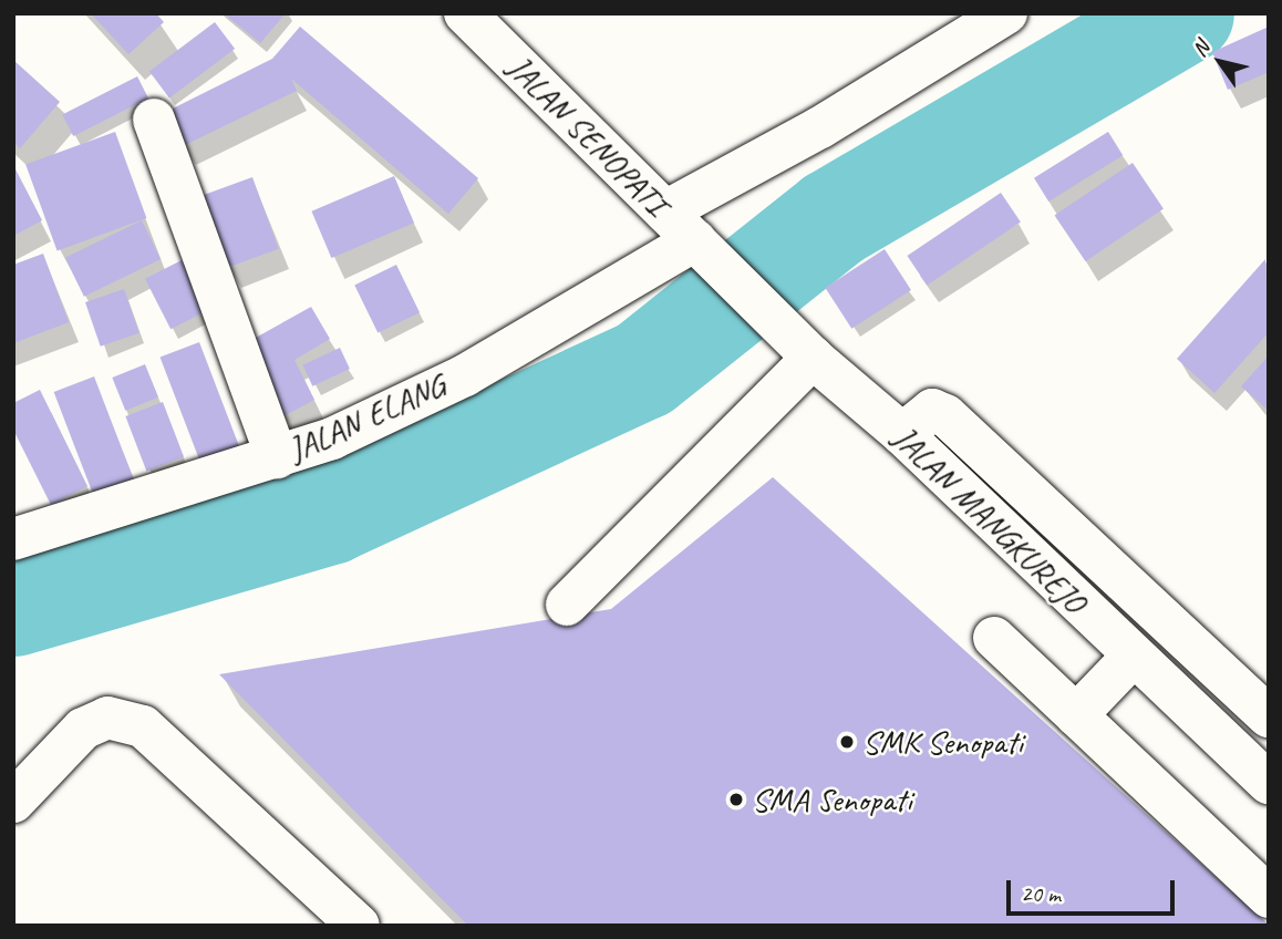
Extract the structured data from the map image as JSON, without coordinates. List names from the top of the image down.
{
  "streets": {
    "street": ["JALAN SENOPATI", "JALAN ELANG", "JALAN MANGKUREJO"]
  },
  "crossings": [
    ["JALAN SENOPATI", "JALAN ELANG"],
    ["JALAN SENOPATI", "JALAN MANGKUREJO"],
    ["JALAN ELANG", "JALAN MANGKUREJO"]
  ],
  "places": ["SMK Senopati", "SMA Senopati"],
  "scale_bar": "20 m",
  "north": "top left"
}
